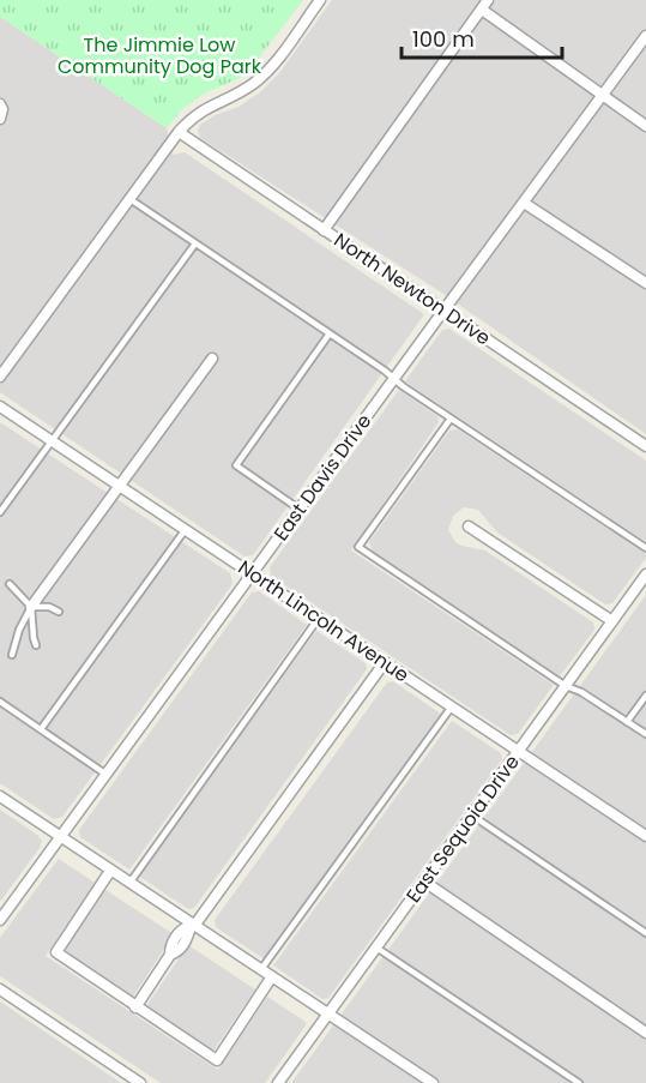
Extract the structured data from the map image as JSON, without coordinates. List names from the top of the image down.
{
  "streets": {
    "street": [
      "North Newton Drive",
      "East Davis Drive",
      "North Lincoln Avenue",
      "East Sequoia Drive"
    ]
  },
  "crossings": [
    ["North Newton Drive", "East Davis Drive"],
    ["East Davis Drive", "North Lincoln Avenue"],
    ["North Lincoln Avenue", "East Sequoia Drive"]
  ],
  "parks": ["The Jimmie Low Community Dog Park"],
  "scale_bar": "100 m"
}
